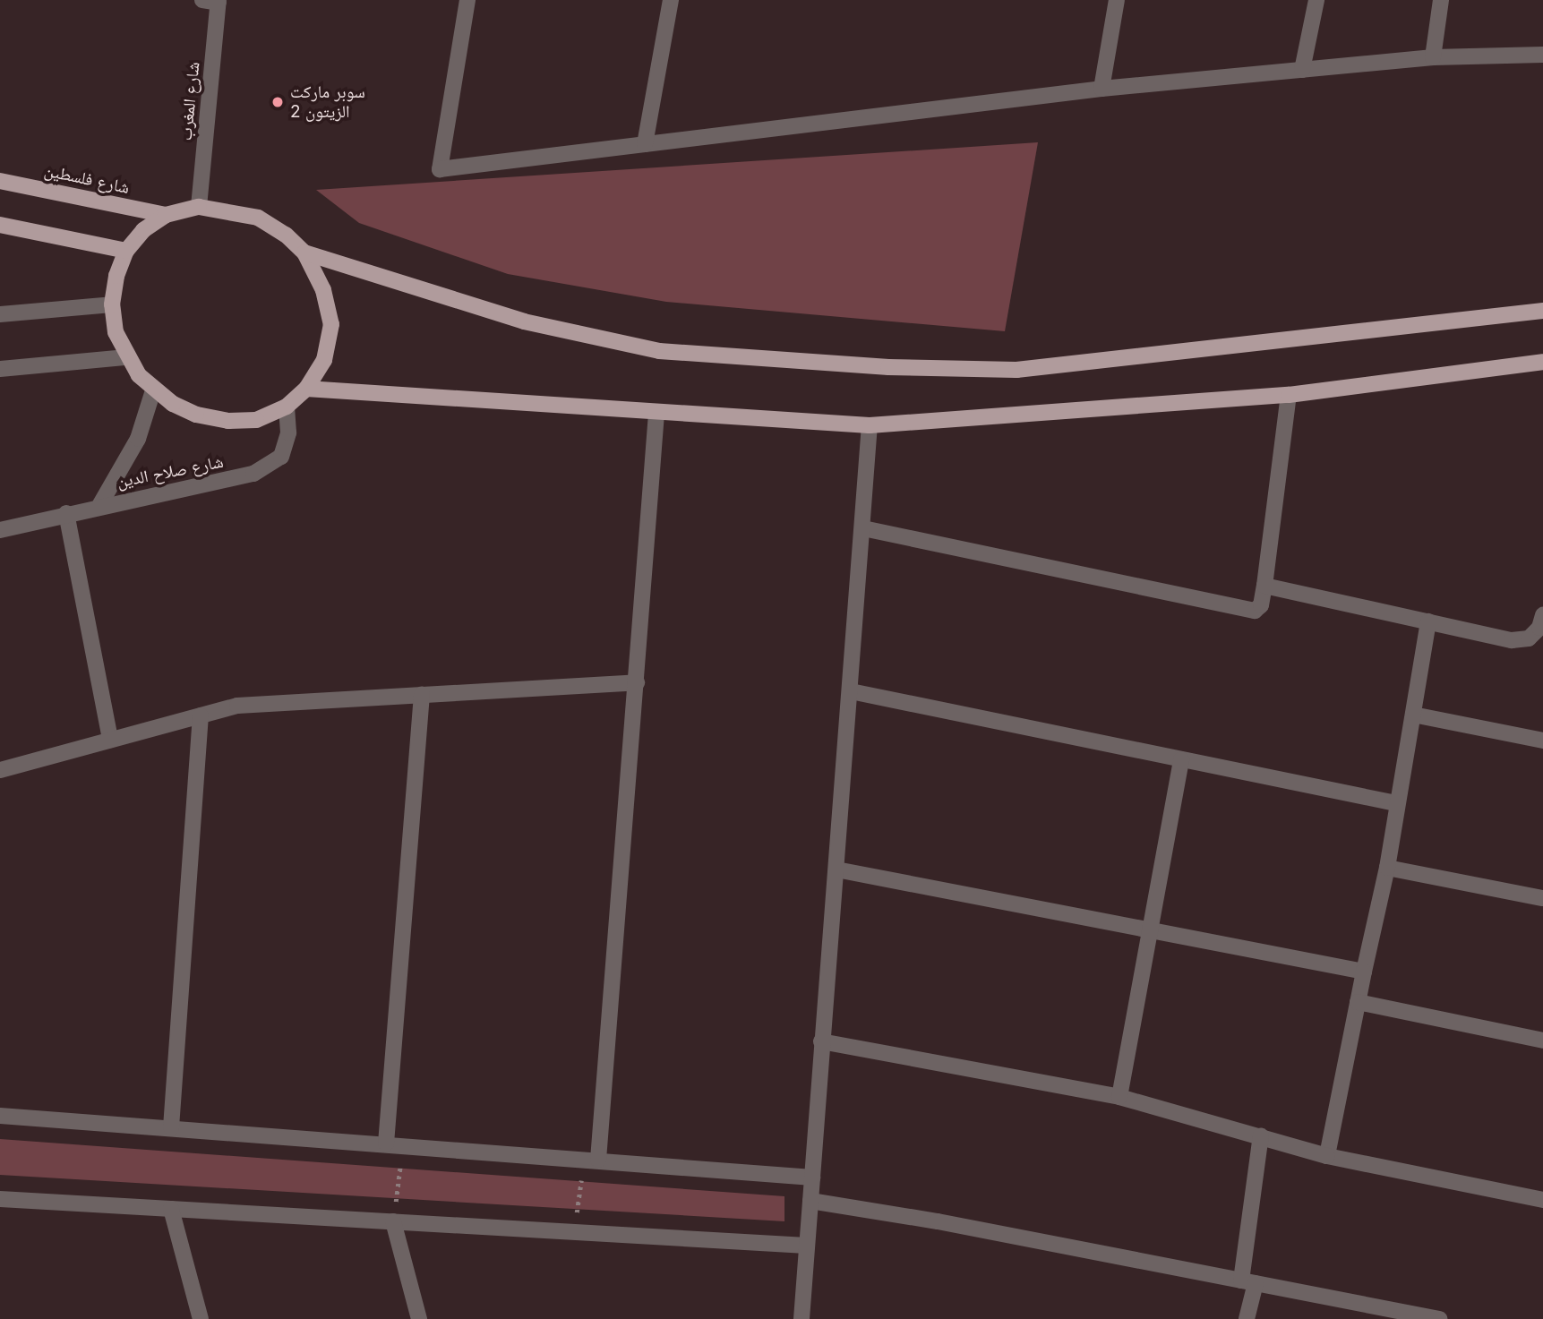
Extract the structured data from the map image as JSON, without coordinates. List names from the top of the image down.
{
  "streets": {
    "main road": ["شارع فلسطين"],
    "street": ["شارع المغرب", "شارع صلاح الدين"]
  },
  "crossings": [
    ["شارع المغرب", "شارع فلسطين"],
    ["شارع المغرب", "شارع صلاح الدين"],
    ["شارع فلسطين", "شارع صلاح الدين"]
  ],
  "places": ["سوبر ماركت الزيتون 2"]
}
